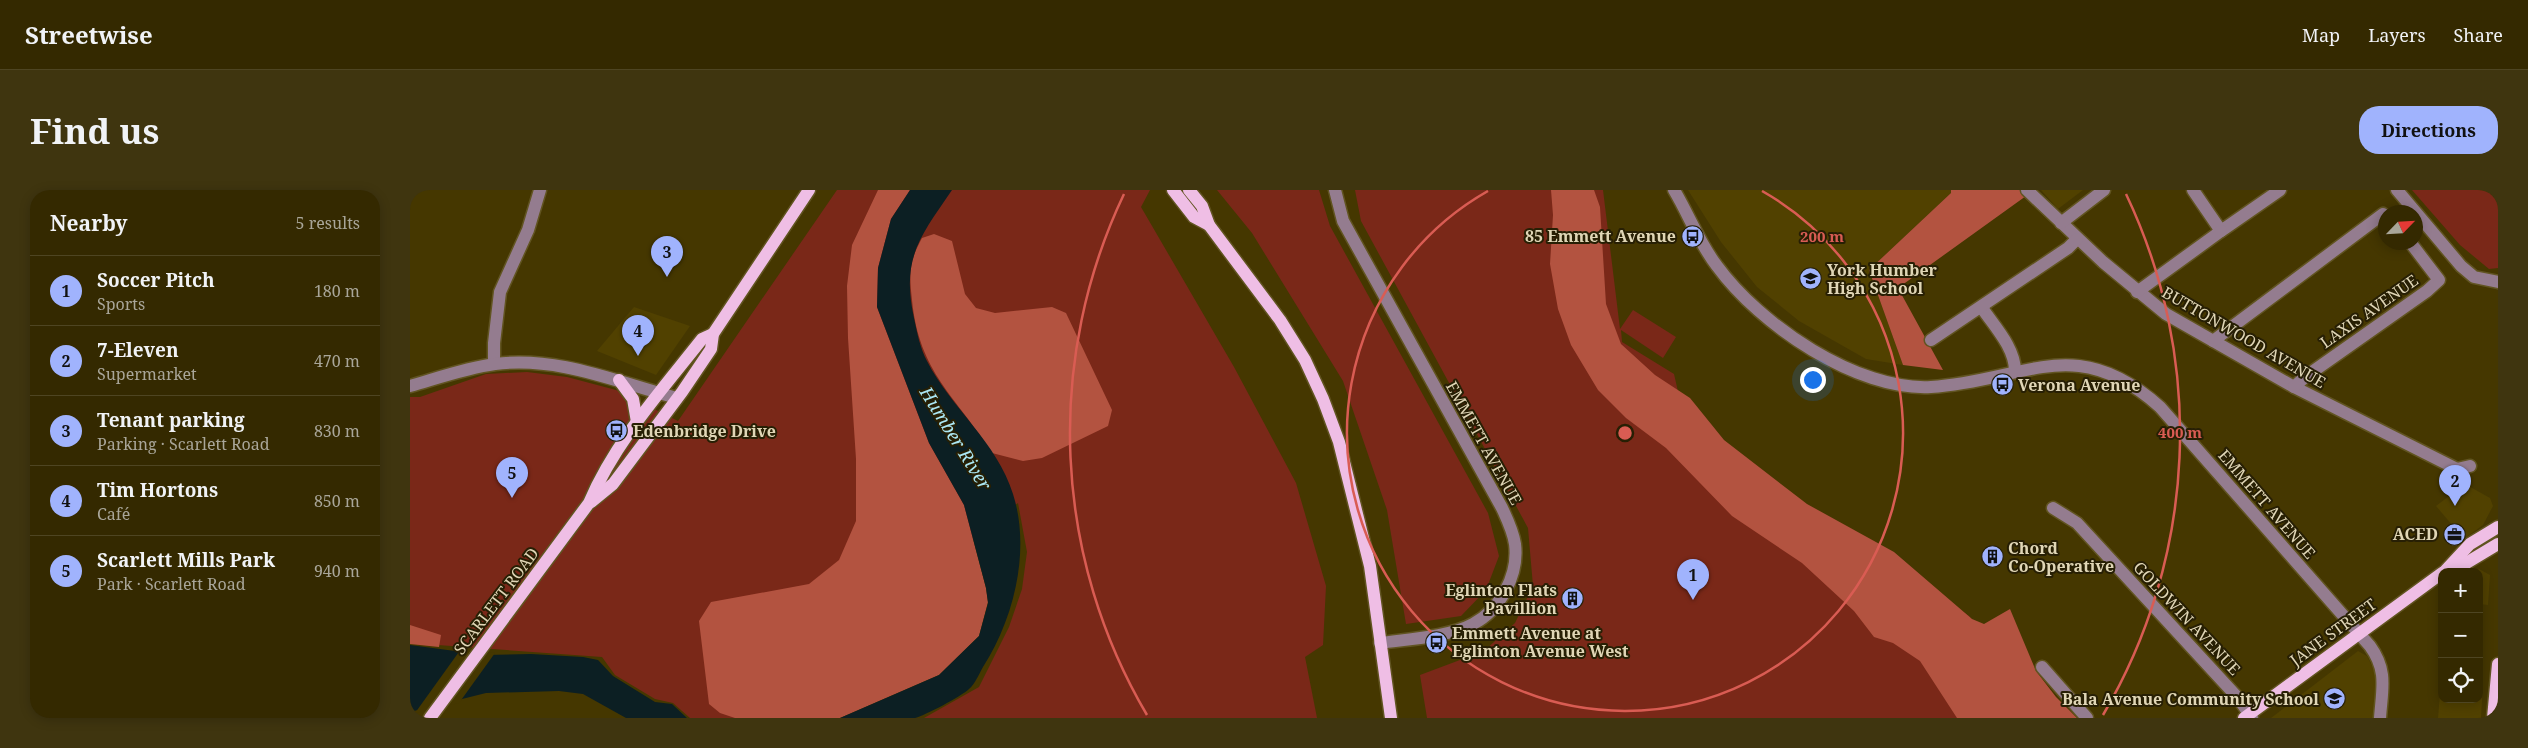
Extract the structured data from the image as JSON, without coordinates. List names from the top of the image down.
{
  "streets": {
    "main road": ["SCARLETT ROAD", "JANE STREET"],
    "street": [
      "LAXIS AVENUE",
      "BUTTONWOOD AVENUE",
      "EMMETT AVENUE",
      "GOLDWIN AVENUE"
    ]
  },
  "crossings": [
    ["LAXIS AVENUE", "BUTTONWOOD AVENUE"],
    ["EMMETT AVENUE", "JANE STREET"],
    ["GOLDWIN AVENUE", "JANE STREET"]
  ],
  "water": ["Humber River"],
  "places": {
    "bus stop": [
      "85 Emmett Avenue",
      "Verona Avenue",
      "Edenbridge Drive",
      "Emmett Avenue at Eglinton Avenue West"
    ],
    "school or university": ["York Humber High School", "Bala Avenue Community School"],
    "office": ["ACED"],
    "building": ["Chord Co-Operative", "Eglinton Flats Pavillion"]
  },
  "north": "top right",
  "page": {
    "header": "Streetwise",
    "nav": ["Map", "Layers", "Share"],
    "buttons": "Directions",
    "title": "Find us",
    "heading": ["Nearby", "5 results"],
    "pins": [
      "3",
      "4",
      "5",
      "2",
      "1"
    ],
    "list": [
      {
        "mark": "1",
        "name": "Soccer Pitch",
        "note": "Sports",
        "value": "180 m"
      },
      {
        "mark": "2",
        "name": "7-Eleven",
        "note": "Supermarket",
        "value": "470 m"
      },
      {
        "mark": "3",
        "name": "Tenant parking",
        "note": "Parking · Scarlett Road",
        "value": "830 m"
      },
      {
        "mark": "4",
        "name": "Tim Hortons",
        "note": "Café",
        "value": "850 m"
      },
      {
        "mark": "5",
        "name": "Scarlett Mills Park",
        "note": "Park · Scarlett Road",
        "value": "940 m"
      }
    ],
    "map_buttons": ["+", "−"]
  },
  "rings": ["200 m", "400 m"]
}
